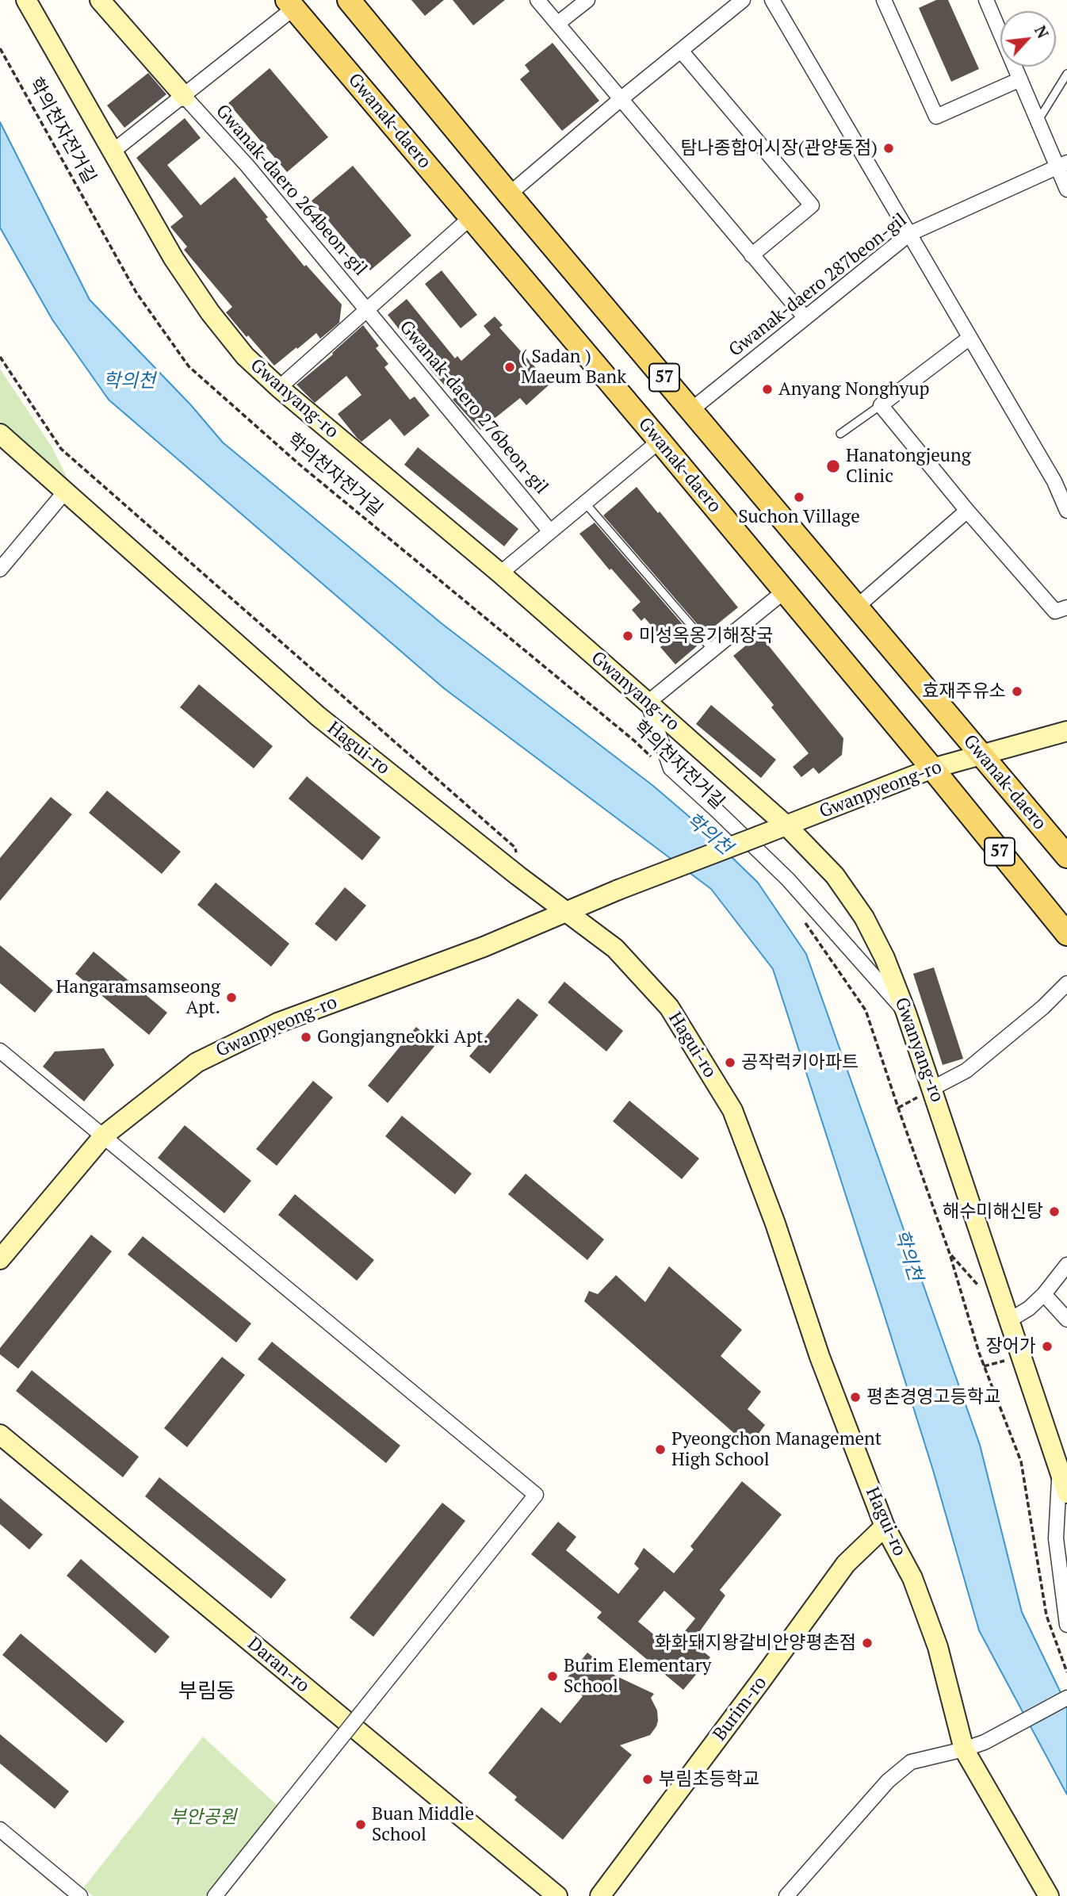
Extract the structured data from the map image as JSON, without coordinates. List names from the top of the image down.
{
  "streets": {
    "main road": ["Gwanak-daero", "57"],
    "street": [
      "Gwanak-daero 264beon-gil",
      "Gwanak-daero 287beon-gil",
      "Gwanyang-ro",
      "Gwanak-daero 276beon-gil",
      "Hagui-ro",
      "Gwanpyeong-ro",
      "Daran-ro",
      "Burim-ro"
    ],
    "path": ["학의천자전거길"]
  },
  "crossings": [
    ["Gwanak-daero", "Gwanak-daero 287beon-gil"],
    ["Gwanak-daero", "Gwanpyeong-ro"],
    ["Gwanak-daero 264beon-gil", "Gwanak-daero 276beon-gil"],
    ["Gwanyang-ro", "Gwanpyeong-ro"],
    ["Hagui-ro", "Gwanpyeong-ro"],
    ["Hagui-ro", "Burim-ro"]
  ],
  "districts": ["부림동"],
  "water": ["학의천"],
  "parks": ["부안공원"],
  "places": [
    "탐나종합어시장(관양동점)",
    "( Sadan ) Maeum Bank",
    "Anyang Nonghyup",
    "Hanatongjeung Clinic",
    "Suchon Village",
    "미성옥옹기해장국",
    "효재주유소",
    "Hangaramsamseong Apt.",
    "Gongjangneokki Apt.",
    "공작럭키아파트",
    "해수미해신탕",
    "장어가",
    "평촌경영고등학교",
    "Pyeongchon Management High School",
    "화화돼지왕갈비안양평촌점",
    "Burim Elementary School",
    "부림초등학교",
    "Buan Middle School"
  ],
  "north": "top right"
}
